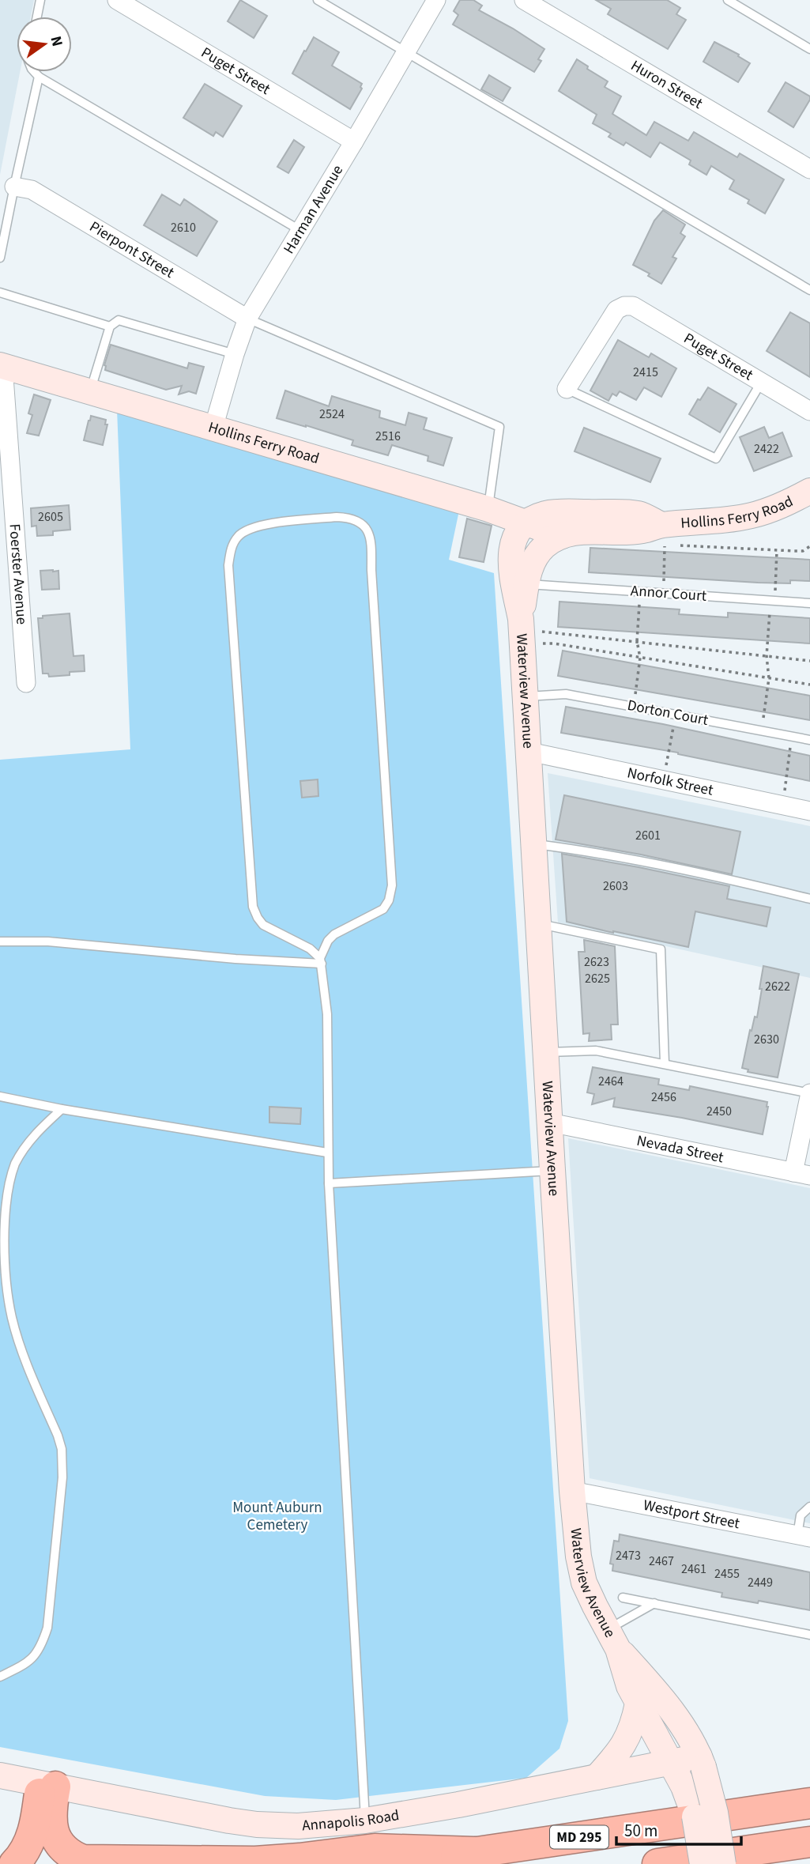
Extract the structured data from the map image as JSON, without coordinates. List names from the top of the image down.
{
  "streets": {
    "highway": ["MD 295"],
    "street": [
      "Puget Street",
      "Huron Street",
      "Harman Avenue",
      "Pierpont Street",
      "Hollins Ferry Road",
      "Foerster Avenue",
      "Waterview Avenue",
      "Norfolk Street",
      "Nevada Street",
      "Westport Street",
      "Annapolis Road"
    ],
    "lane": ["Annor Court", "Dorton Court"]
  },
  "crossings": [
    ["Puget Street", "Harman Avenue"],
    ["Harman Avenue", "Pierpont Street"],
    ["Harman Avenue", "Hollins Ferry Road"],
    ["Hollins Ferry Road", "Foerster Avenue"],
    ["Hollins Ferry Road", "Waterview Avenue"],
    ["Annor Court", "Waterview Avenue"],
    ["Waterview Avenue", "Dorton Court"],
    ["Waterview Avenue", "Norfolk Street"],
    ["Waterview Avenue", "Nevada Street"],
    ["Waterview Avenue", "Westport Street"],
    ["Waterview Avenue", "Annapolis Road"]
  ],
  "parks": ["Mount Auburn Cemetery"],
  "house_numbers": [
    "2610",
    "2415",
    "2524",
    "2516",
    "2422",
    "2605",
    "2601",
    "2603",
    "2623",
    "2625",
    "2622",
    "2630",
    "2464",
    "2456",
    "2450",
    "2473",
    "2467",
    "2461",
    "2455",
    "2449"
  ],
  "scale_bar": "50 m",
  "north": "right"
}
